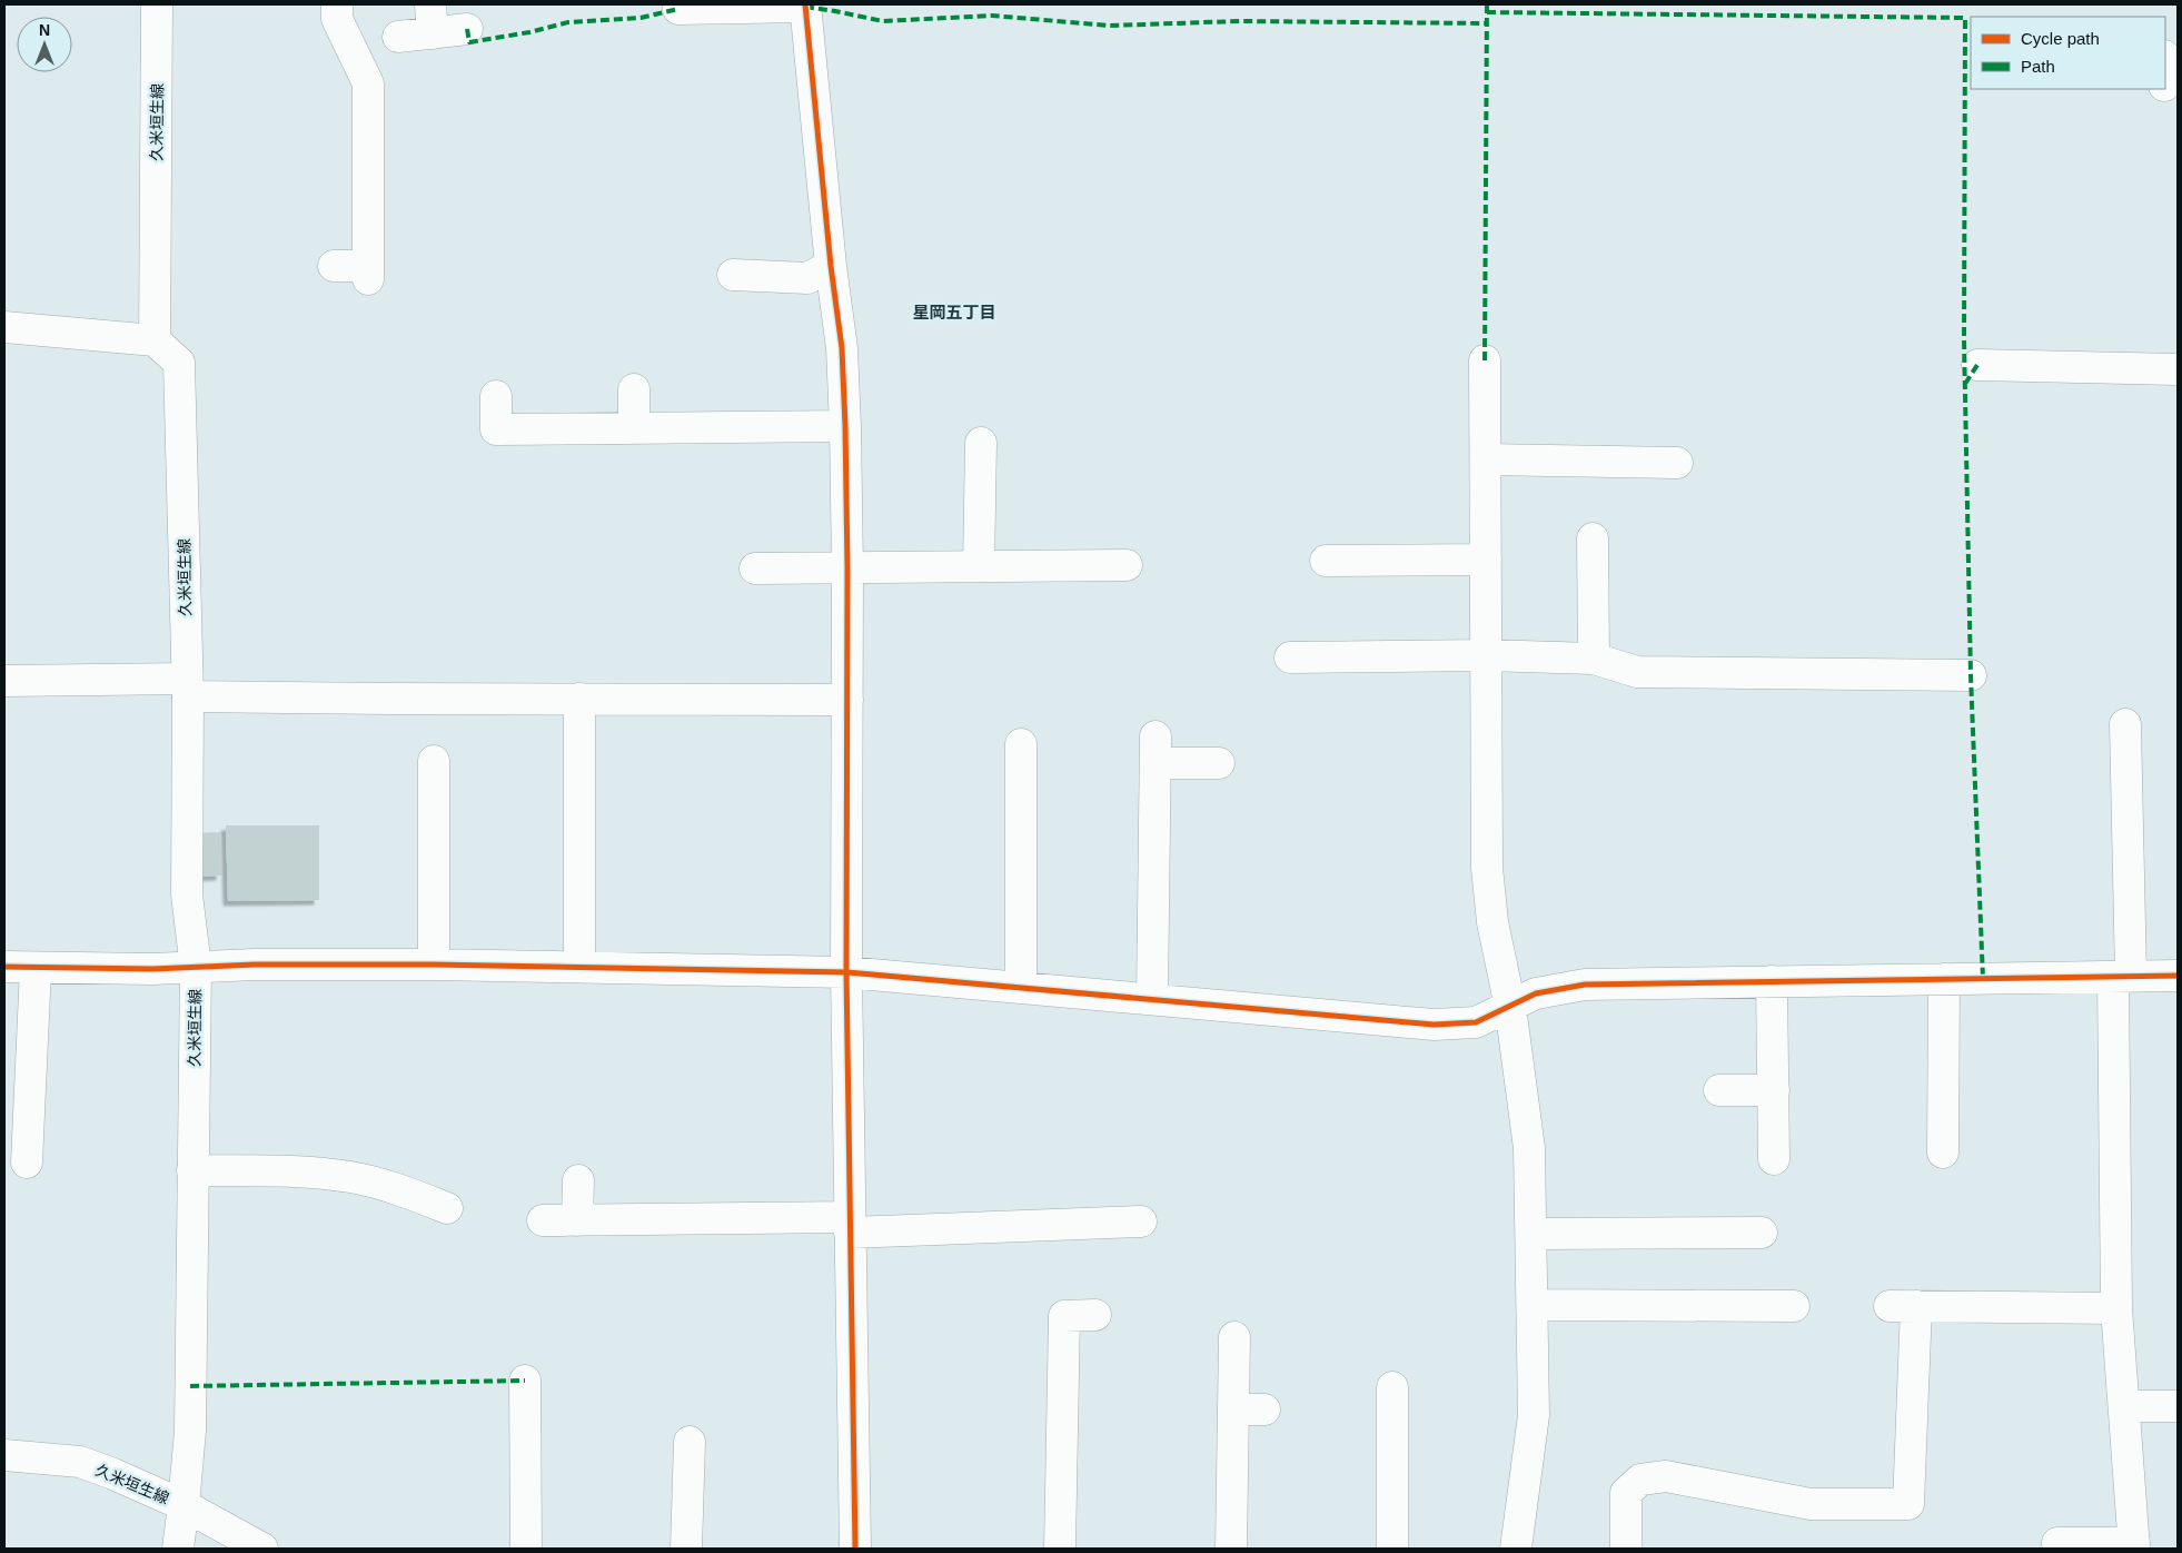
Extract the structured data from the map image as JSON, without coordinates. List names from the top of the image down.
{
  "streets": {
    "street": ["久米垣生線"]
  },
  "districts": ["星岡五丁目"],
  "legend": ["Cycle path", "Path"],
  "north": "top"
}
